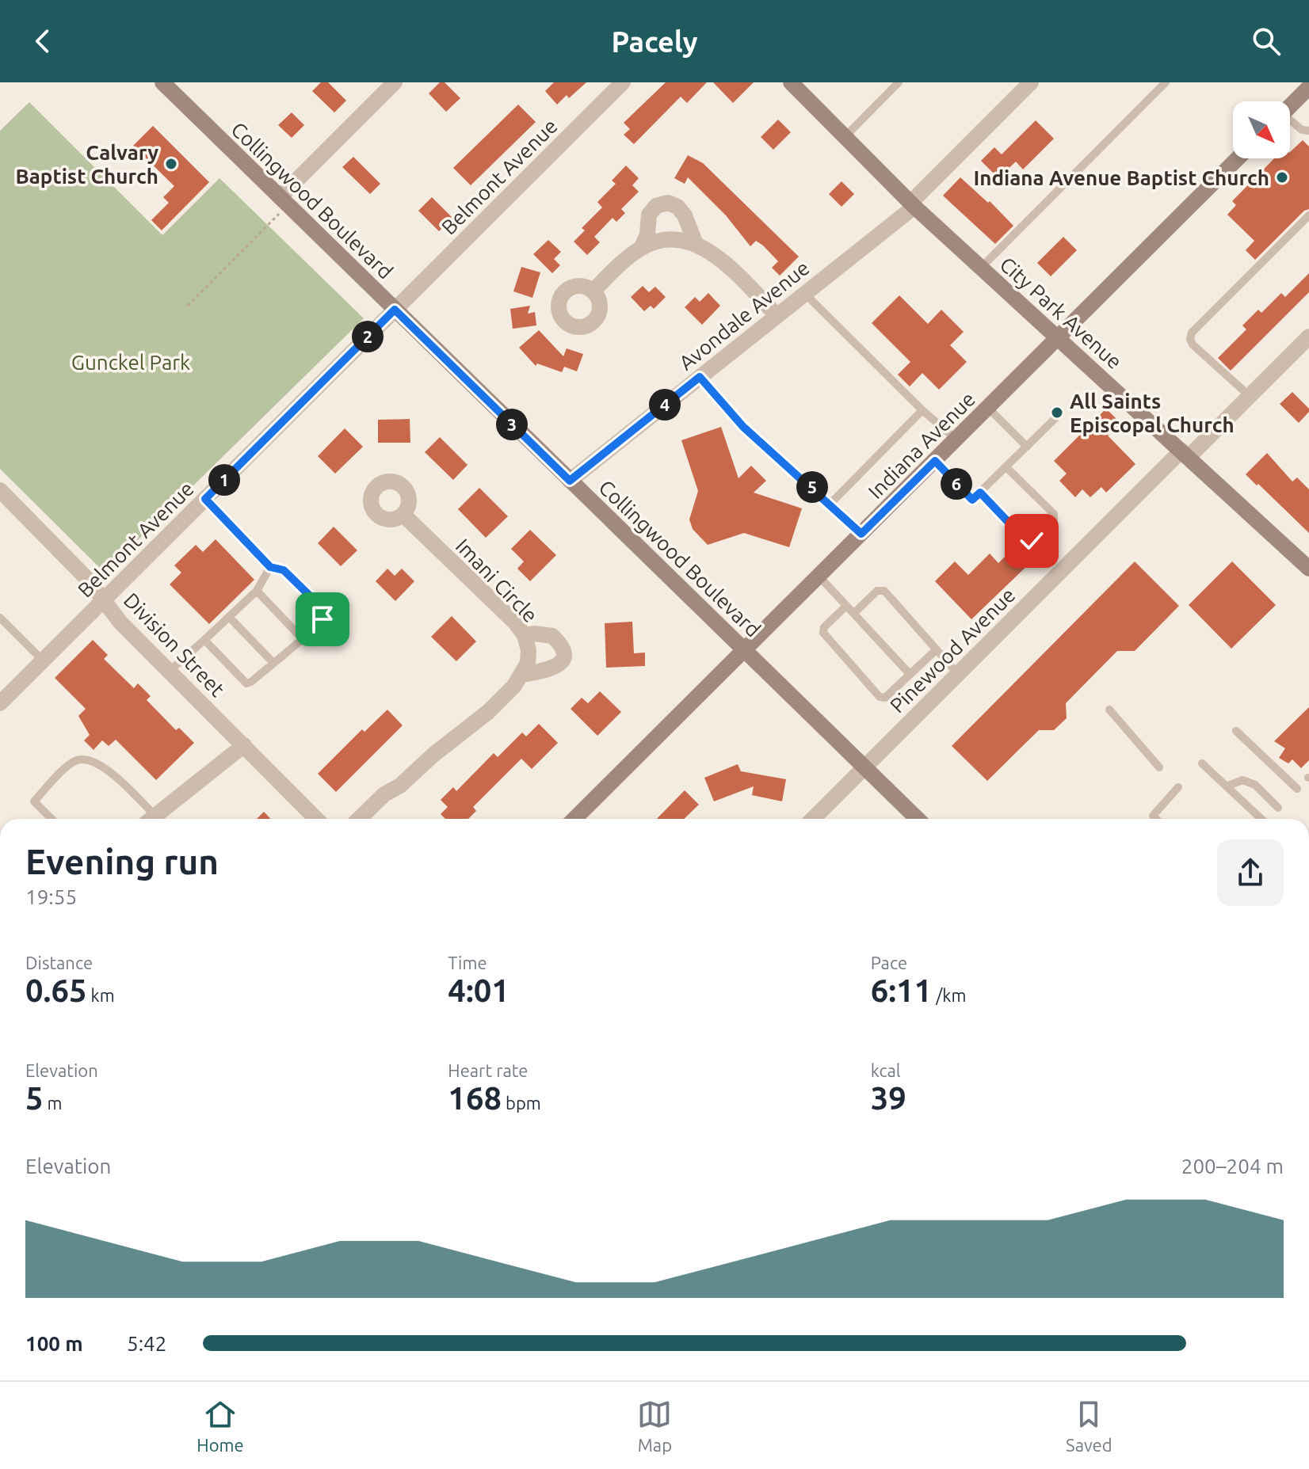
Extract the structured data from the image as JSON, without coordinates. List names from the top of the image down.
{
  "streets": {
    "street": [
      "Belmont Avenue",
      "Collingwood Boulevard",
      "City Park Avenue",
      "Avondale Avenue",
      "Indiana Avenue",
      "Imani Circle",
      "Division Street",
      "Pinewood Avenue"
    ]
  },
  "crossings": [
    ["Belmont Avenue", "Collingwood Boulevard"],
    ["Belmont Avenue", "Division Street"],
    ["Collingwood Boulevard", "Avondale Avenue"],
    ["Collingwood Boulevard", "Indiana Avenue"],
    ["Collingwood Boulevard", "Pinewood Avenue"],
    ["City Park Avenue", "Avondale Avenue"],
    ["City Park Avenue", "Indiana Avenue"],
    ["City Park Avenue", "Pinewood Avenue"]
  ],
  "parks": ["Gunckel Park"],
  "places": ["Calvary Baptist Church", "Indiana Avenue Baptist Church", "All Saints Episcopal Church"],
  "north": "bottom right",
  "page": {
    "header": "Pacely",
    "pins": [
      "2",
      "4",
      "3",
      "1",
      "6",
      "5"
    ],
    "heading": ["Evening run", "19:55"],
    "stats": [
      ["Distance", "0.65 km"],
      ["Time", "4:01"],
      ["Pace", "6:11 /km"],
      ["Elevation", "5 m"],
      ["Heart rate", "168 bpm"],
      ["kcal", "39"]
    ],
    "chart": ["Elevation", "200–204 m"],
    "list": [
      {
        "name": "100 m",
        "note": "5:42"
      }
    ],
    "tabs": ["Home", "Map", "Saved"]
  }
}
